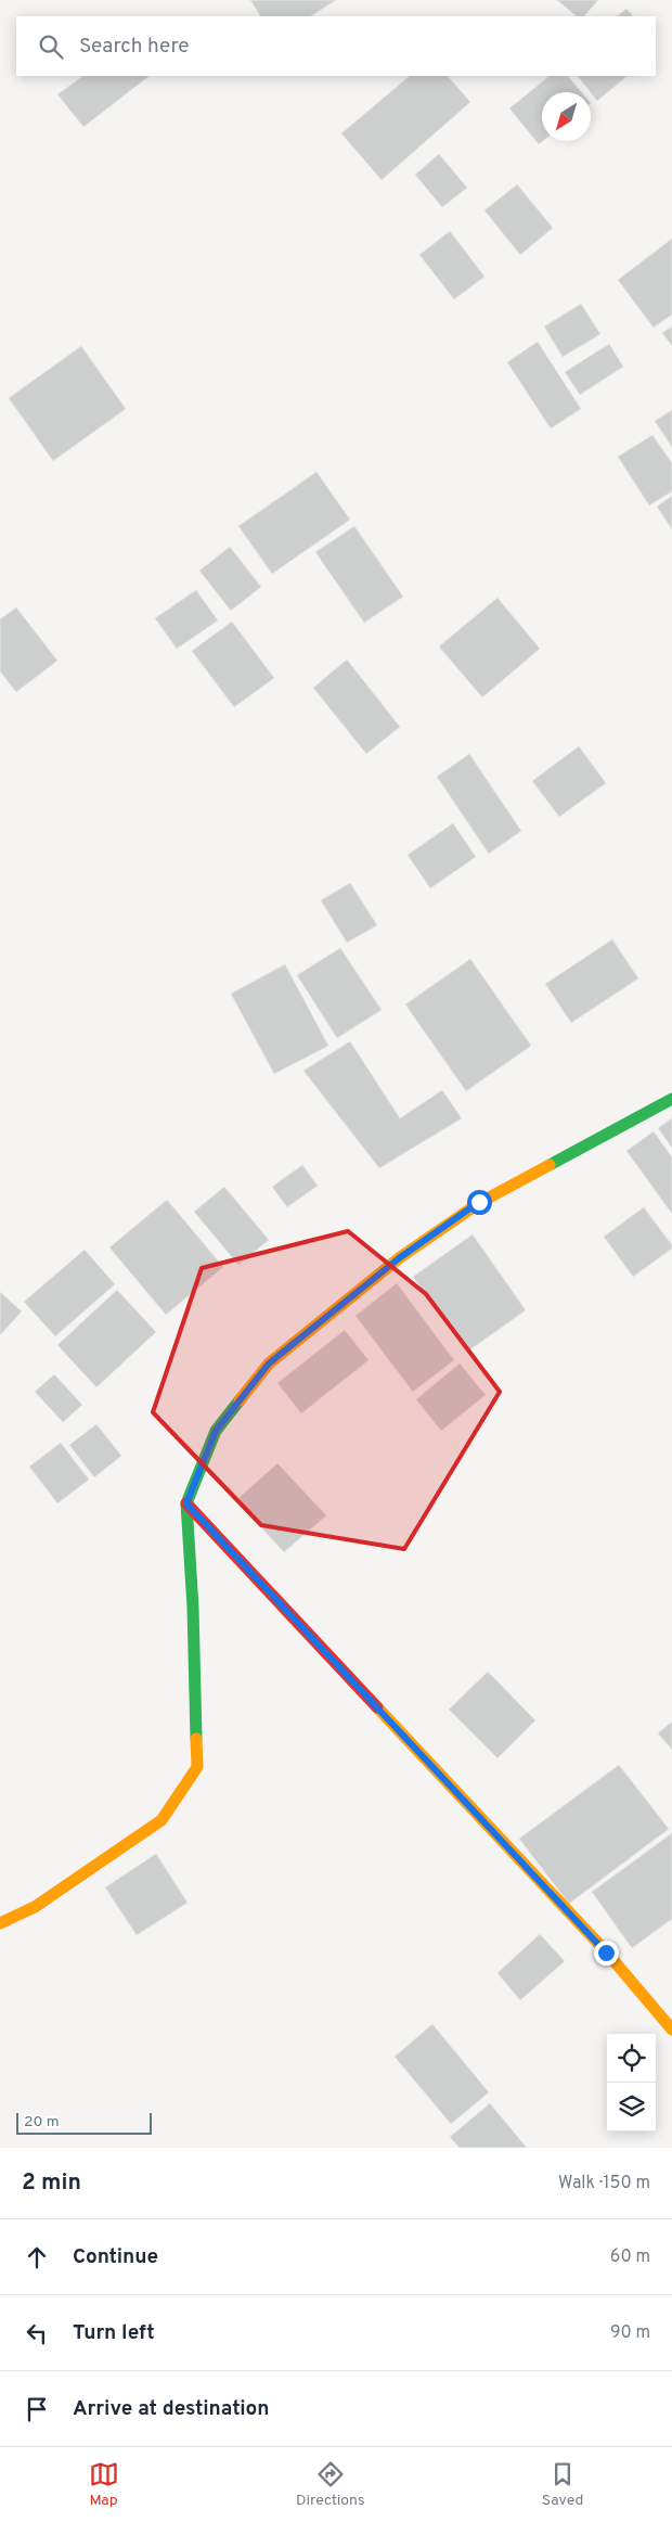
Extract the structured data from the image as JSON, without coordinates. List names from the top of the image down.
{
  "scale_bar": "20 m",
  "north": "bottom left",
  "page": {
    "search": "Search here",
    "scale": "20 m",
    "heading": ["2 min", "Walk · 150 m"],
    "list": [
      ["Continue", "60 m"],
      ["Turn left", "90 m"],
      "Arrive at destination"
    ],
    "nav": ["Map", "Directions", "Saved"]
  }
}
